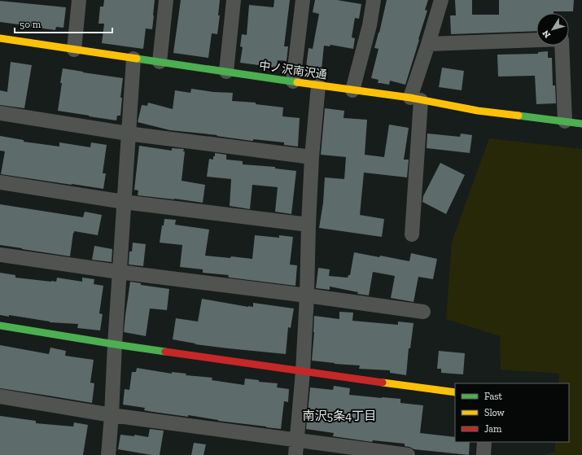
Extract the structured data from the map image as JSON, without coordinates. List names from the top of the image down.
{
  "streets": {
    "street": ["中ノ沢南沢通"]
  },
  "districts": ["南沢5条4丁目"],
  "legend": ["Fast", "Slow", "Jam"],
  "scale_bar": "50 m",
  "north": "bottom left"
}
